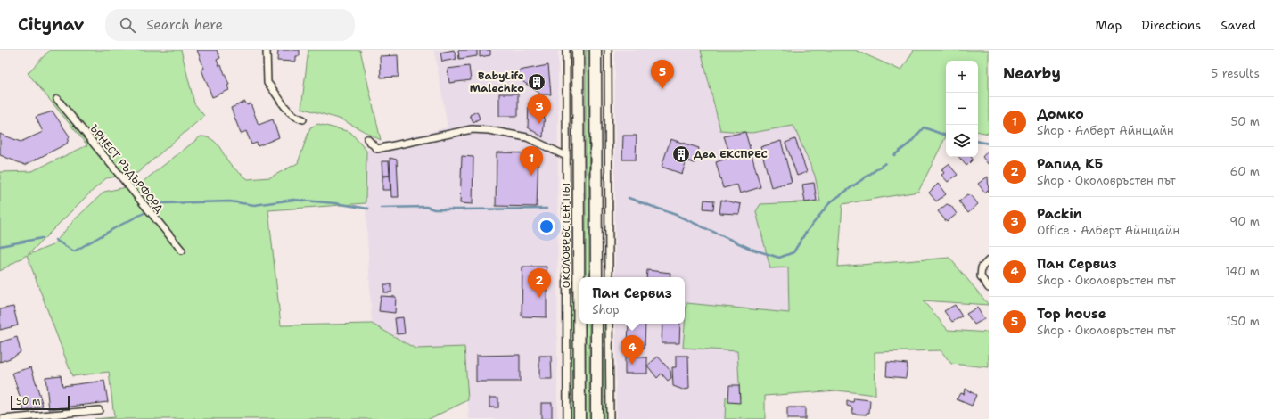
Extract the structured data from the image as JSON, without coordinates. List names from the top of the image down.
{
  "streets": {
    "highway": ["ОКОЛОВРЪСТЕН ПЪТ"],
    "street": ["ЪРНЕСТ РЪДЪРФОРД"]
  },
  "places": {
    "building": ["BabyLife Malechko", "Деа ЕКСПРЕС"]
  },
  "scale_bar": "50 m",
  "page": {
    "header": "Citynav",
    "search": "Search here",
    "nav": ["Map", "Directions", "Saved"],
    "heading": ["Nearby", "5 results"],
    "pins": [
      "5",
      "3",
      "1",
      "2",
      "4"
    ],
    "map_buttons": ["+", "−"],
    "list": [
      {
        "mark": "1",
        "name": "Домко",
        "note": "Shop · Алберт Айнщайн",
        "value": "50 m"
      },
      {
        "mark": "2",
        "name": "Рапид КБ",
        "note": "Shop · Околовръстен път",
        "value": "60 m"
      },
      {
        "mark": "3",
        "name": "Packin",
        "note": "Office · Алберт Айнщайн",
        "value": "90 m"
      },
      {
        "mark": "4",
        "name": "Пан Сервиз",
        "note": "Shop · Околовръстен път",
        "value": "140 m"
      },
      {
        "mark": "5",
        "name": "Top house",
        "note": "Shop · Околовръстен път",
        "value": "150 m"
      }
    ],
    "popup": ["Пан Сервиз", "Shop"],
    "scale": "50 m"
  }
}
